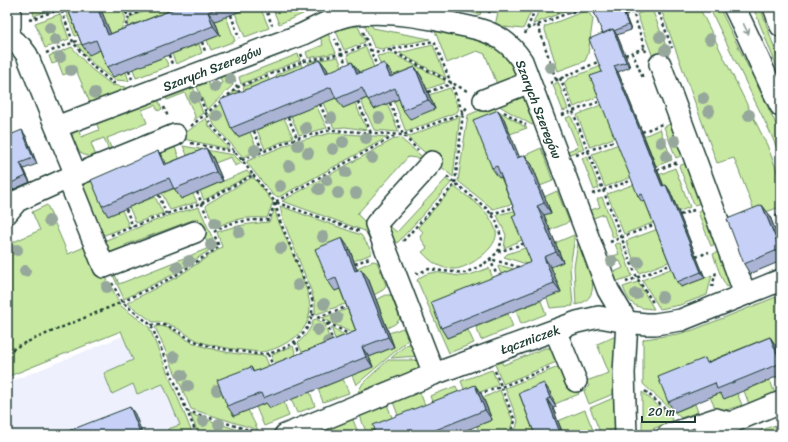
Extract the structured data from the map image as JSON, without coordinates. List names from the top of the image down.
{
  "streets": {
    "street": ["Szarych Szeregów", "Łączniczek"]
  },
  "crossings": [
    ["Szarych Szeregów", "Łączniczek"]
  ],
  "scale_bar": "20 m"
}
